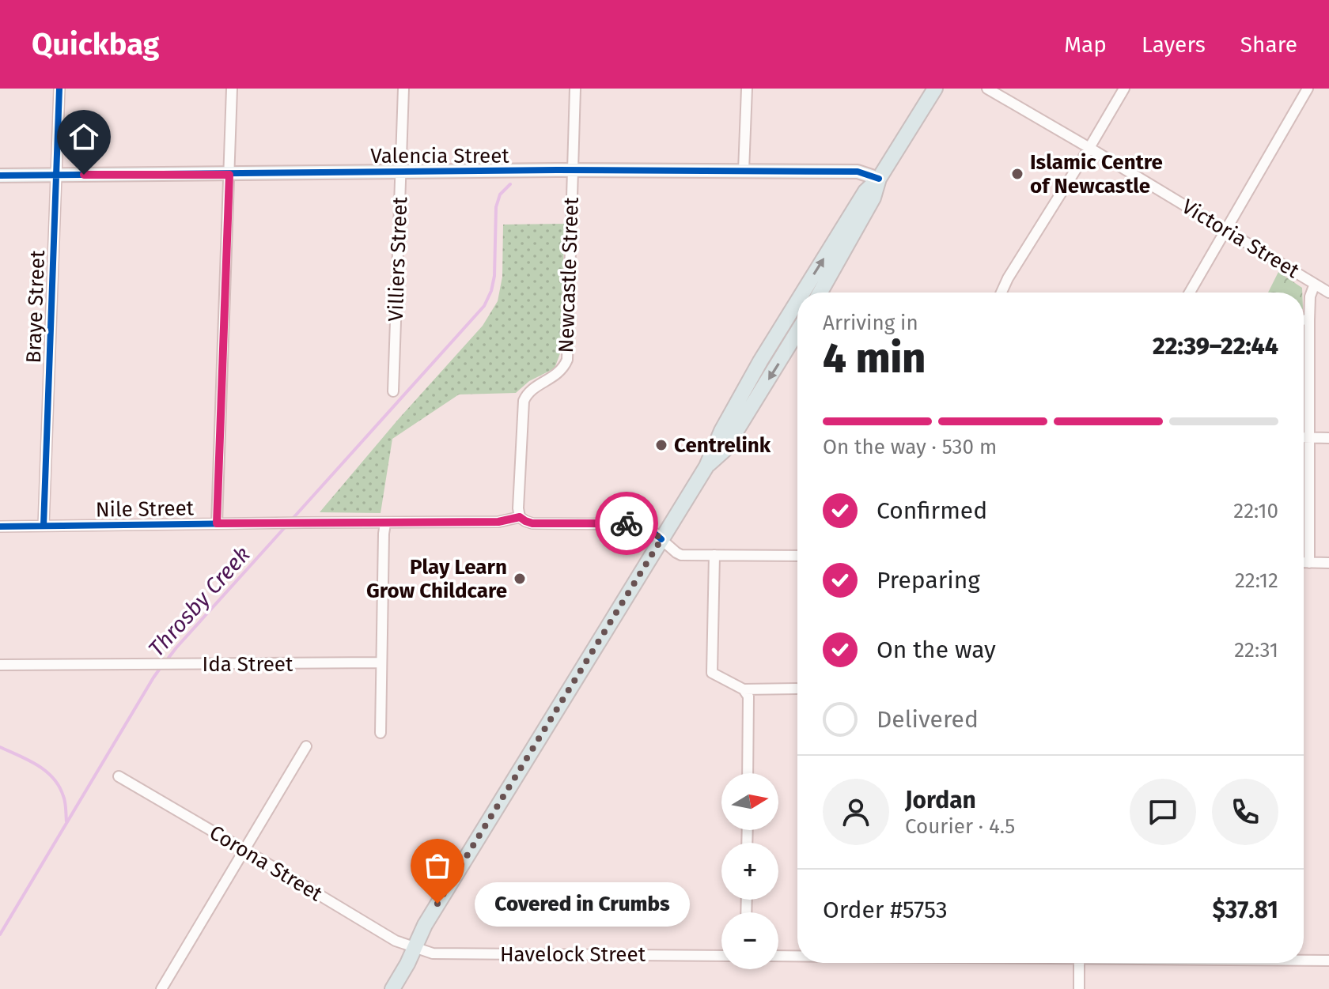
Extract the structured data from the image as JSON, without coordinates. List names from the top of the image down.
{
  "streets": {
    "street": [
      "Valencia Street",
      "Victoria Street",
      "Villiers Street",
      "Newcastle Street",
      "Braye Street",
      "Nile Street",
      "Ida Street",
      "Corona Street",
      "Havelock Street"
    ]
  },
  "crossings": [
    ["Valencia Street", "Villiers Street"],
    ["Valencia Street", "Newcastle Street"],
    ["Valencia Street", "Braye Street"],
    ["Newcastle Street", "Nile Street"],
    ["Braye Street", "Nile Street"],
    ["Corona Street", "Havelock Street"]
  ],
  "water": ["Throsby Creek"],
  "places": [
    "Islamic Centre of Newcastle",
    "Centrelink",
    "Play Learn Grow Childcare",
    "Covered in Crumbs"
  ],
  "north": "right",
  "page": {
    "header": "Quickbag",
    "nav": ["Map", "Layers", "Share"],
    "heading": ["4 min", "Arriving in", "22:39–22:44"],
    "panel": [
      "Jordan",
      "Courier · 4.5",
      "Order #5753",
      "$37.81"
    ],
    "bar": "On the way · 530 m",
    "list": [
      ["Confirmed", "22:10"],
      ["Preparing", "22:12"],
      ["On the way", "22:31"],
      "Delivered"
    ],
    "map_buttons": ["+", "−"],
    "bubble": "Covered in Crumbs"
  }
}
